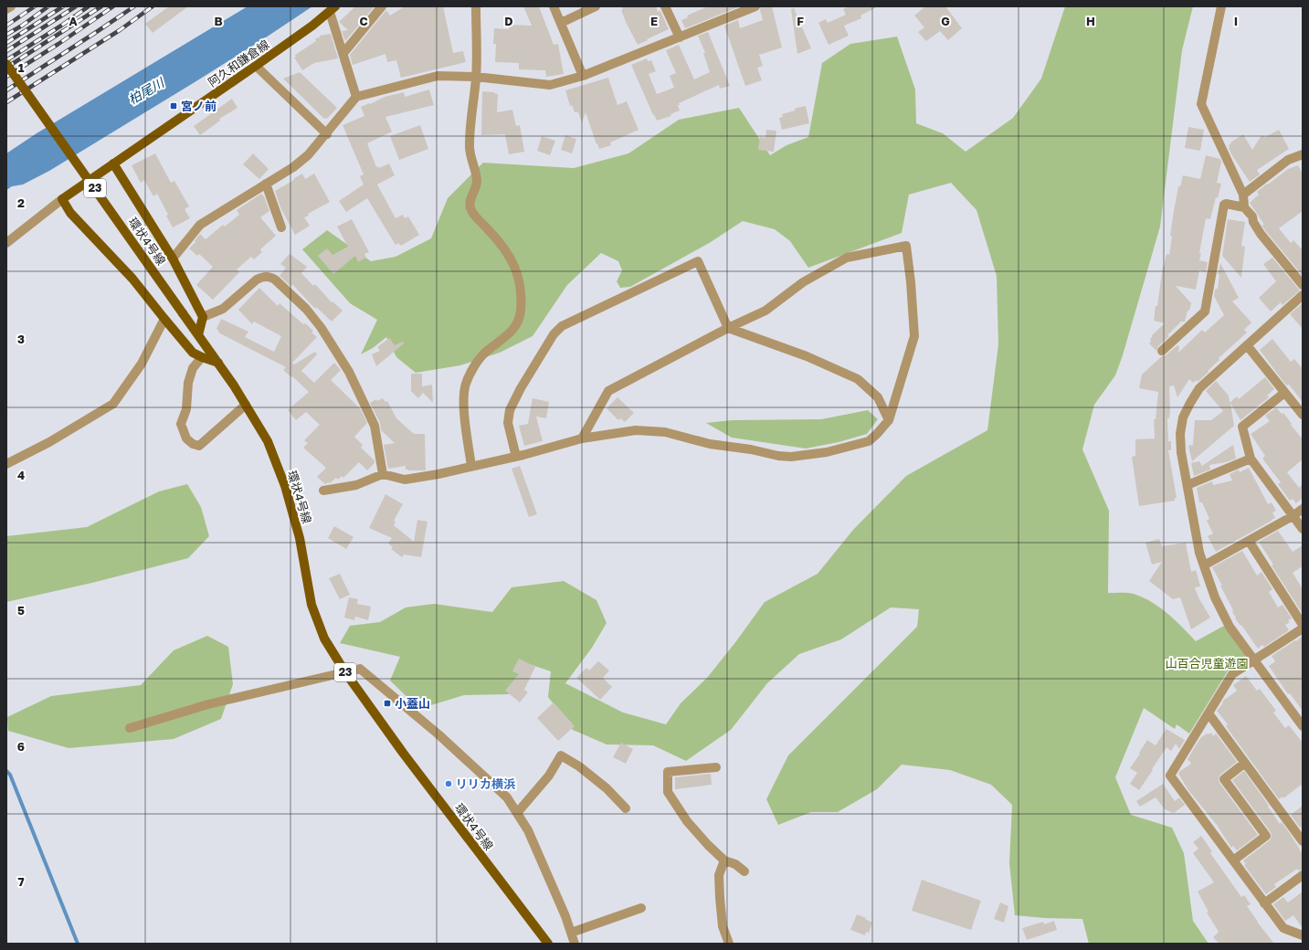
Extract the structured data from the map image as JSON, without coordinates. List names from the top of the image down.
{
  "streets": {
    "main road": ["阿久和鎌倉線", "23", "環状4号線"]
  },
  "crossings": [
    ["阿久和鎌倉線", "23"]
  ],
  "water": ["柏尾川"],
  "parks": ["山百合児童遊園"],
  "places": {
    "transit": ["宮ノ前", "小蓋山"],
    "other": ["リリカ横浜"]
  },
  "grid": {
    "columns": [
      "A",
      "B",
      "C",
      "D",
      "E",
      "F",
      "G",
      "H",
      "I"
    ],
    "rows": [
      "1",
      "2",
      "3",
      "4",
      "5",
      "6",
      "7"
    ]
  }
}
